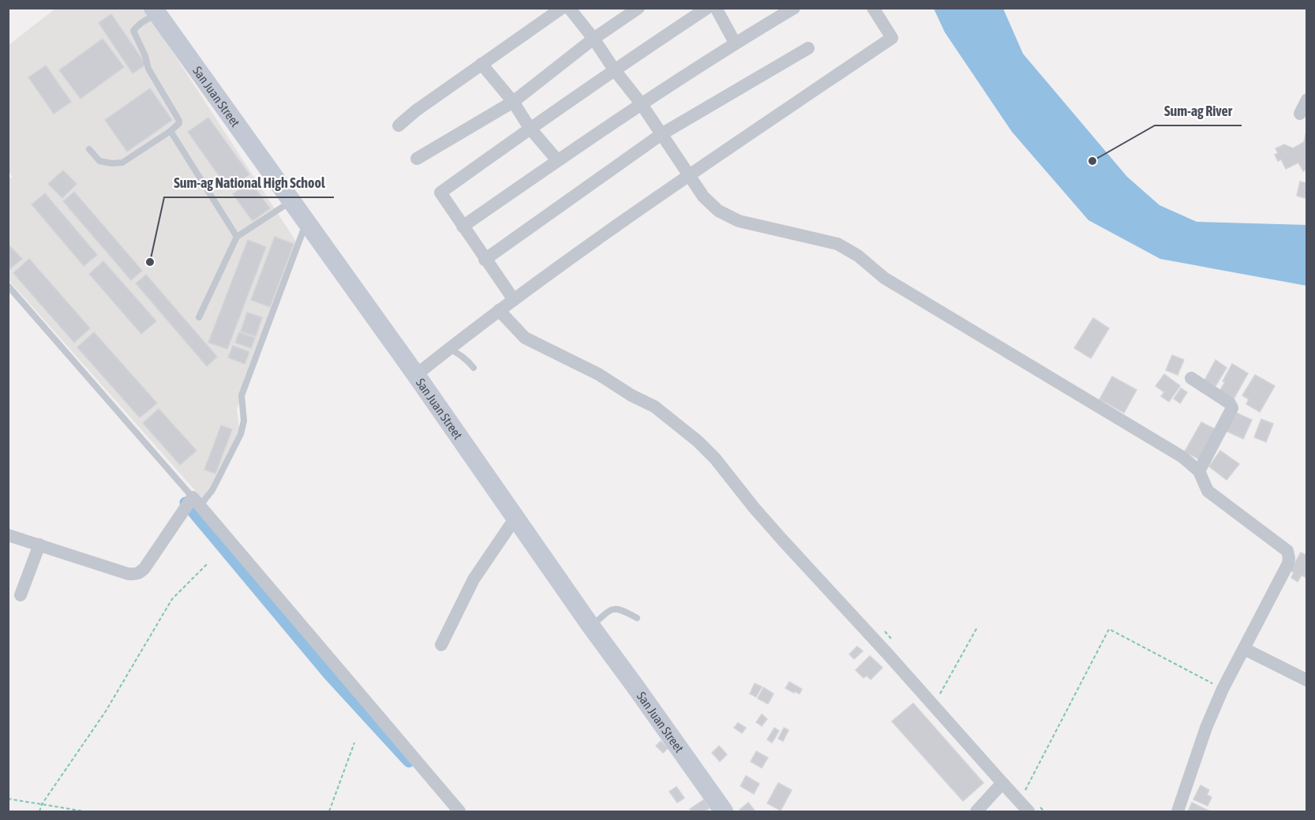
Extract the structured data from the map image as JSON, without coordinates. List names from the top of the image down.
{
  "streets": {
    "main road": ["San Juan Street"]
  },
  "places": ["Sum-ag River", "Sum-ag National High School"]
}
